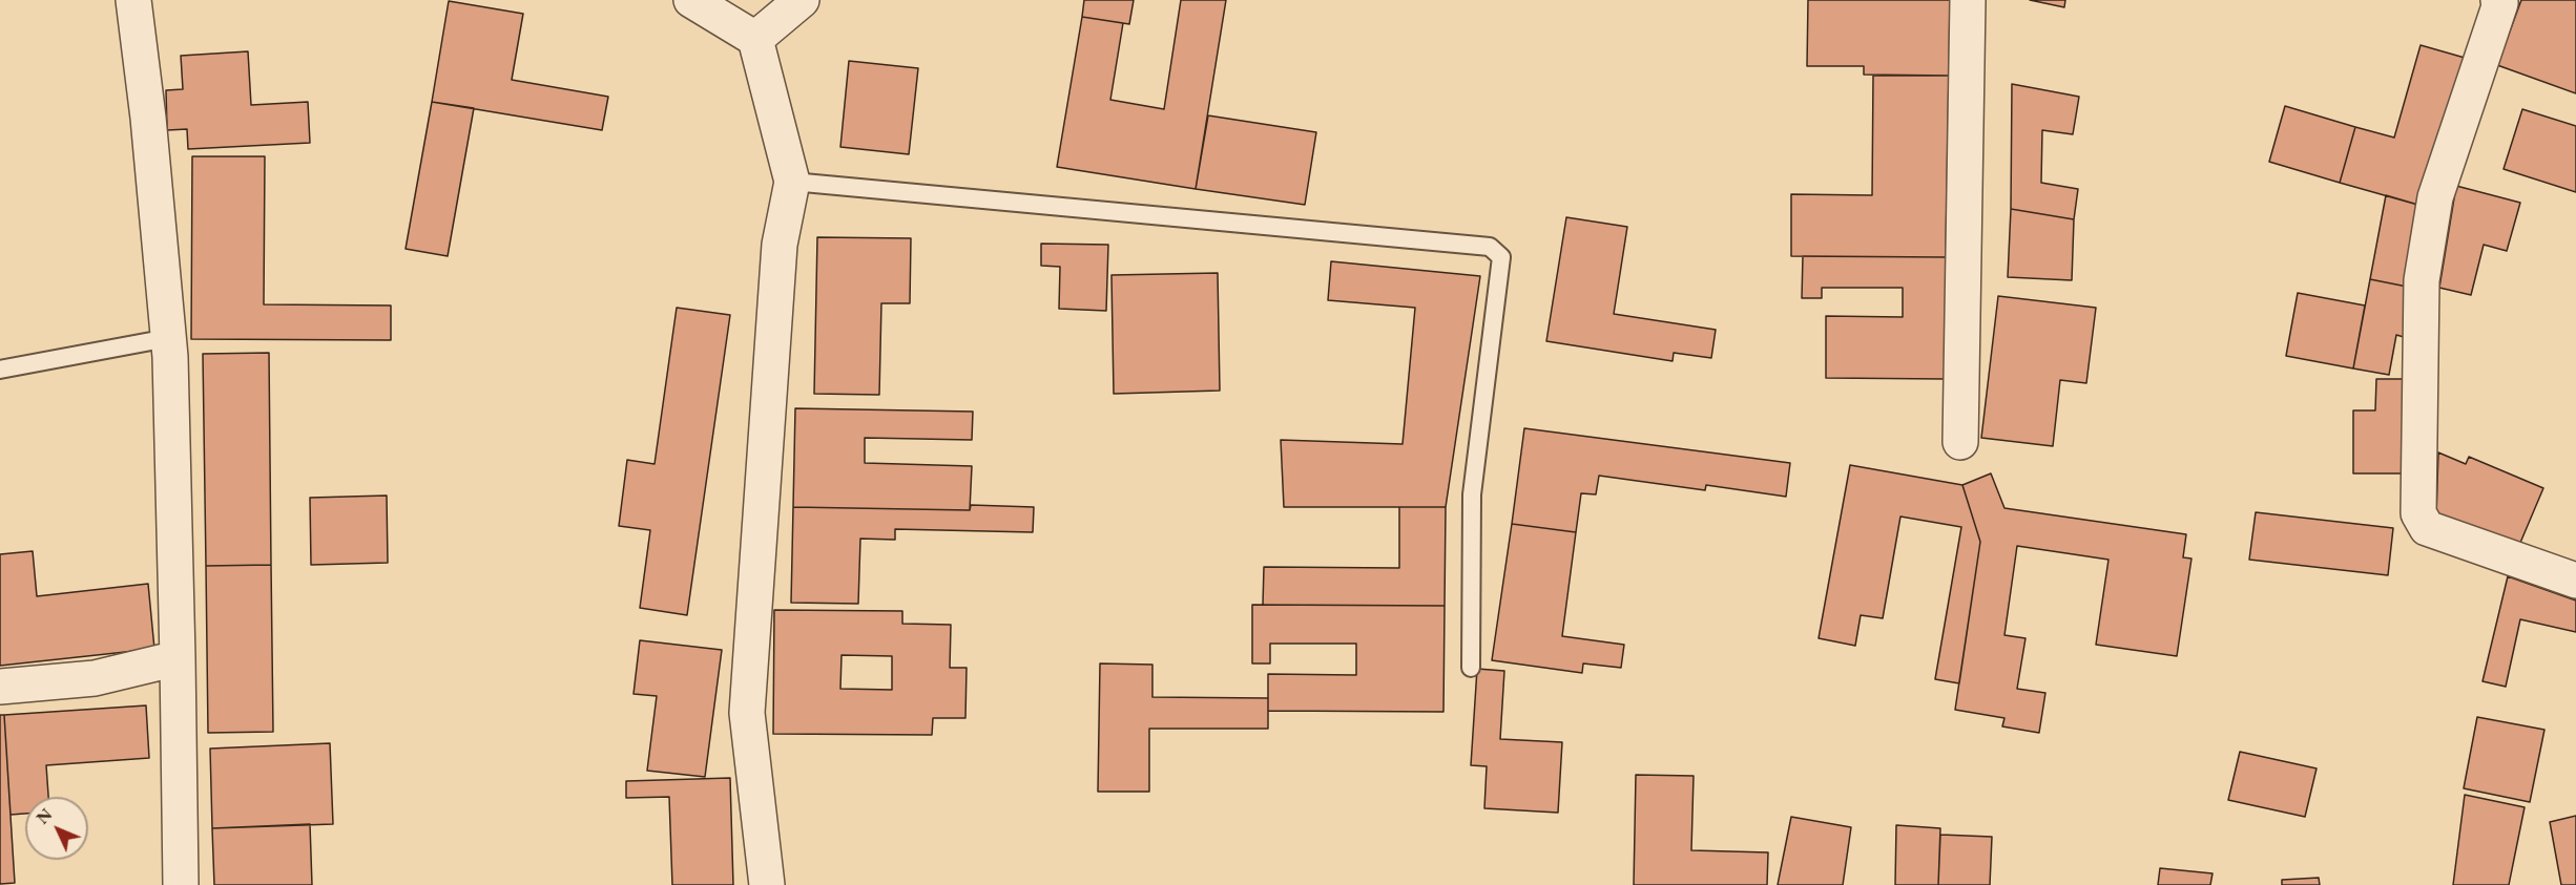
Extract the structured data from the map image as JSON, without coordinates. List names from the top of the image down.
{
  "north": "top left"
}
